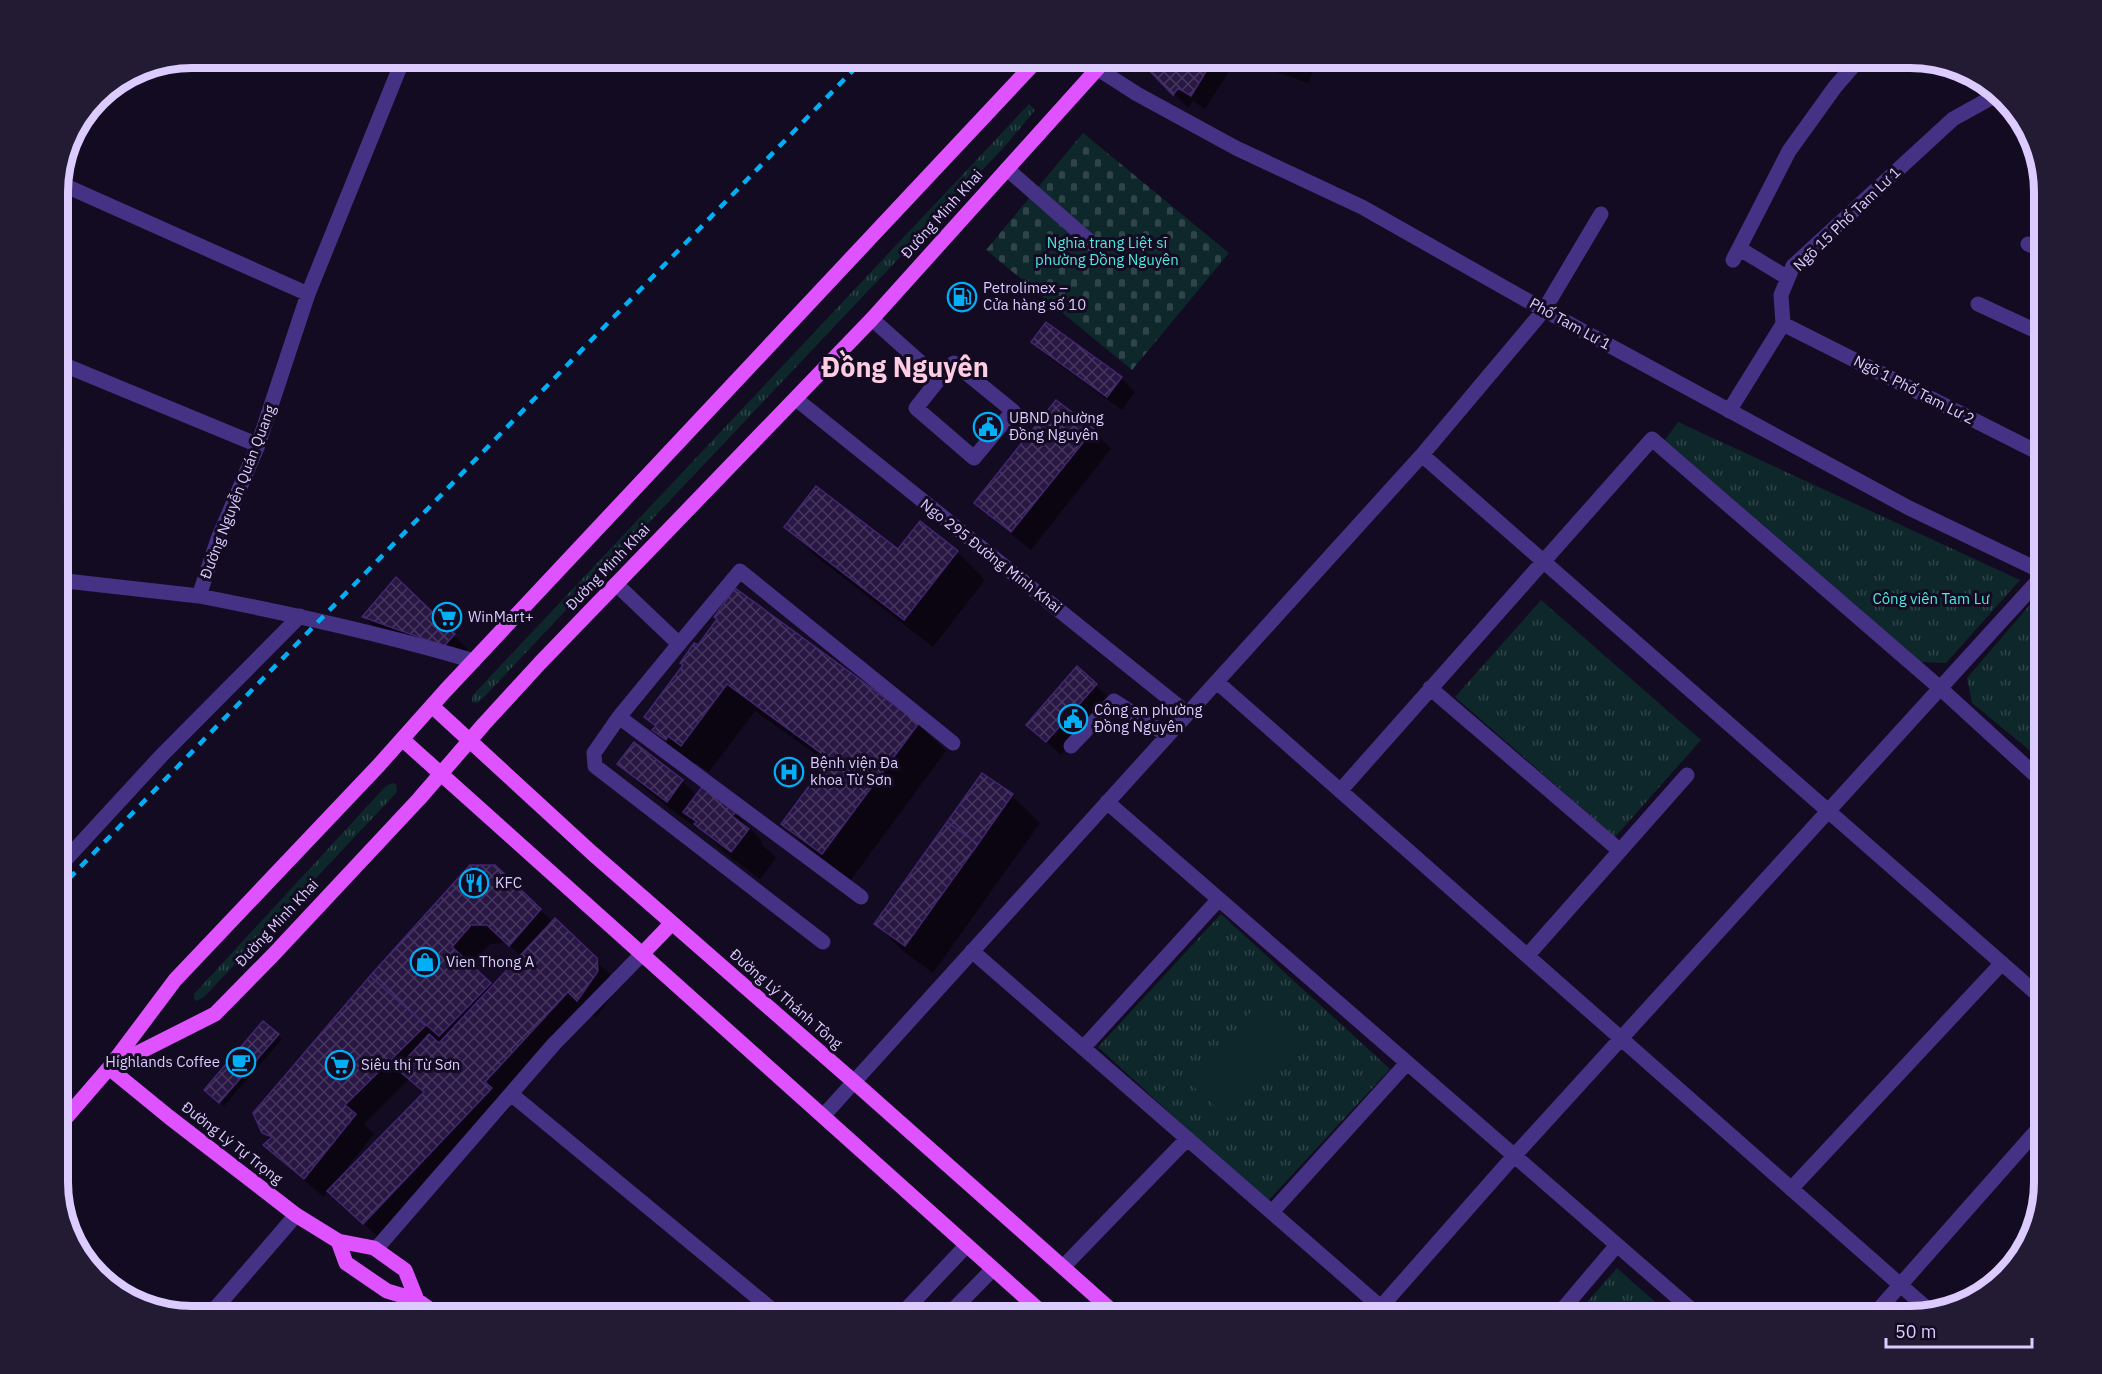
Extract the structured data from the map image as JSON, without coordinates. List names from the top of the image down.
{
  "streets": {
    "main road": ["Đường Minh Khai", "Đường Lý Thánh Tông", "Đường Lý Tự Trọng"],
    "street": [
      "Ngõ 15 Phố Tam Lư 1",
      "Phố Tam Lư 1",
      "Ngõ 1 Phố Tam Lư 2",
      "Đường Nguyễn Quán Quang",
      "Ngo 295 Đường Minh Khai"
    ]
  },
  "crossings": [
    ["Đường Minh Khai", "Phố Tam Lư 1"],
    ["Đường Minh Khai", "Đường Nguyễn Quán Quang"],
    ["Đường Minh Khai", "Ngo 295 Đường Minh Khai"],
    ["Đường Minh Khai", "Đường Lý Thánh Tông"],
    ["Đường Minh Khai", "Đường Lý Tự Trọng"],
    ["Ngõ 15 Phố Tam Lư 1", "Ngõ 1 Phố Tam Lư 2"]
  ],
  "districts": ["Đồng Nguyên"],
  "parks": ["Nghĩa trang Liệt sĩ phường Đồng Nguyên", "Công viên Tam Lư"],
  "places": {
    "fuel station": ["Petrolimex – Cửa hàng số 10"],
    "public building": ["UBND phường Đồng Nguyên", "Công an phường Đồng Nguyên"],
    "supermarket": ["WinMart+", "Siêu thị Từ Sơn"],
    "hospital": ["Bệnh viện Đa khoa Từ Sơn"],
    "restaurant": ["KFC"],
    "shop": ["Vien Thong A"],
    "cafe": ["Highlands Coffee"]
  },
  "scale_bar": "50 m"
}
